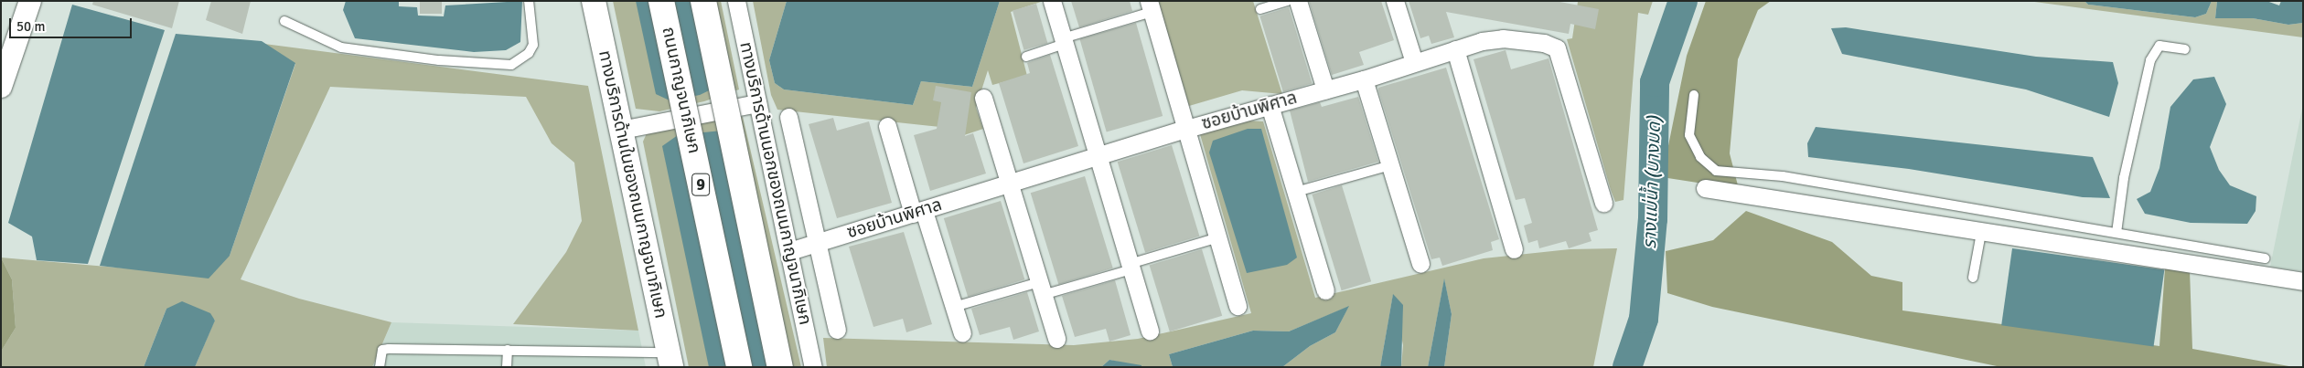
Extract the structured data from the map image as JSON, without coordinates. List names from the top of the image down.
{
  "streets": {
    "highway": ["ถนนกาญจนาภิเษก", "9"],
    "main road": ["ทางบริการด้านในของถนนกาญจนาภิเษก"],
    "street": ["ซอยบ้านพิศาล", "ทางบริการด้านนอกของถนนกาญจนาภิเษก"]
  },
  "crossings": [
    ["ซอยบ้านพิศาล", "ทางบริการด้านนอกของถนนกาญจนาภิเษก"]
  ],
  "water": ["รางแม่น้ำ (บางมด)"],
  "scale_bar": "50 m"
}
